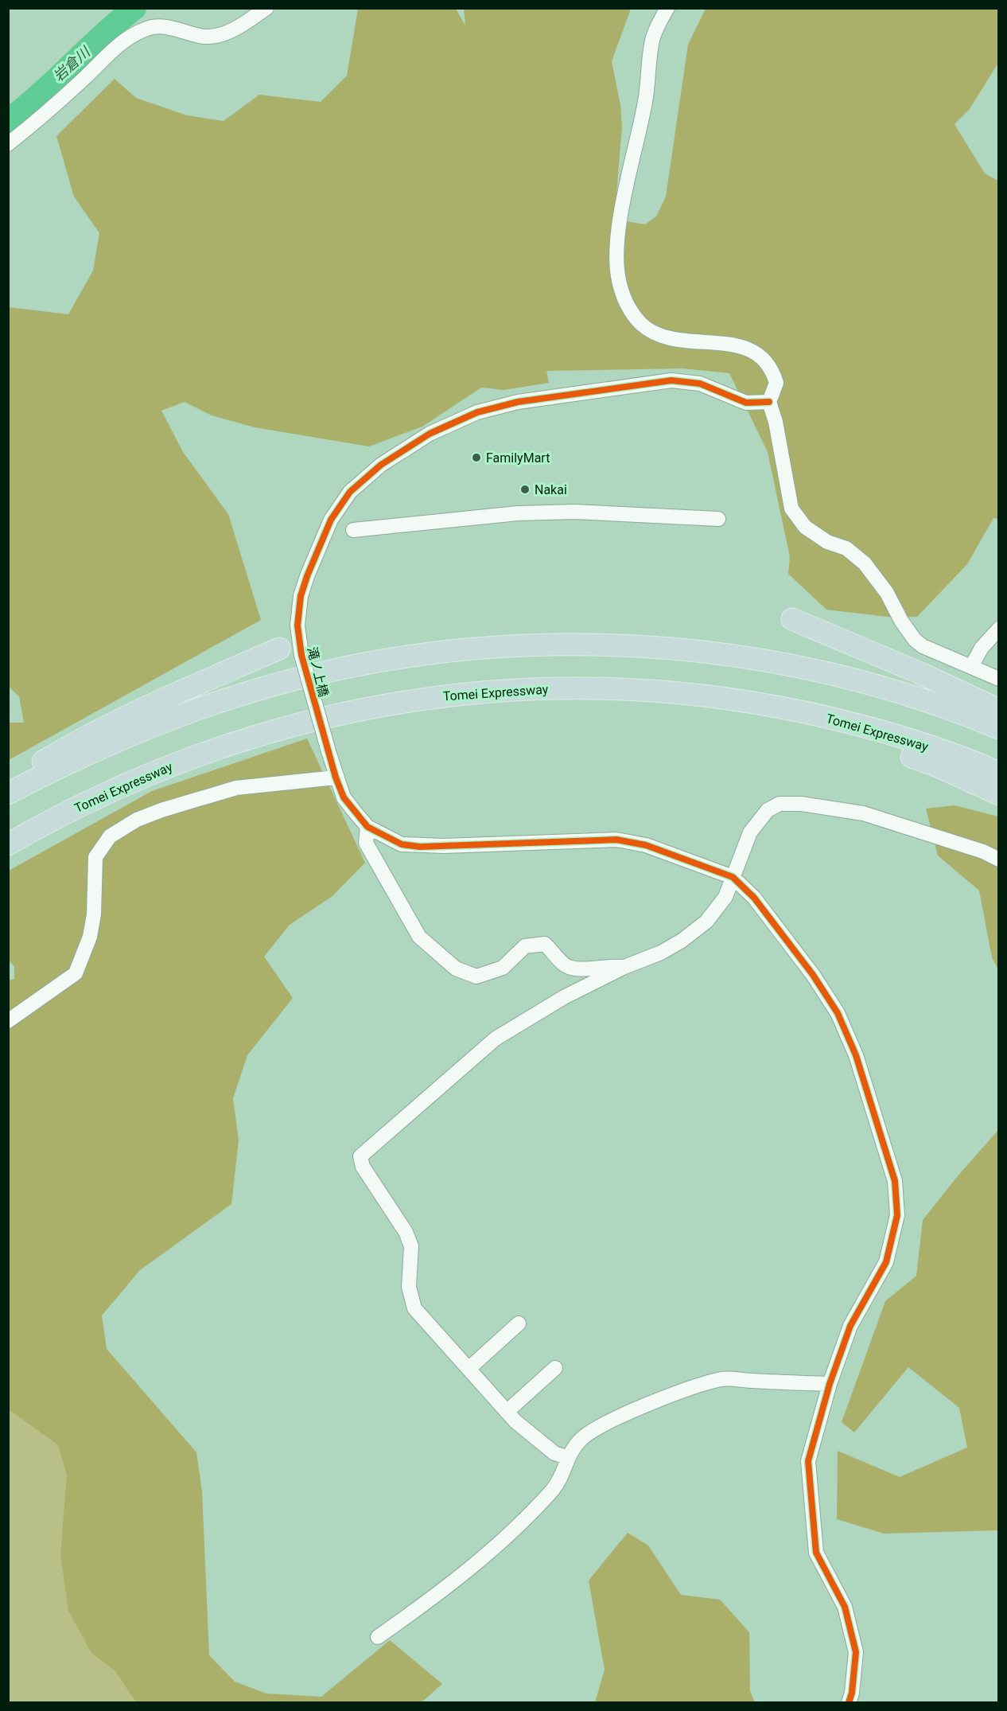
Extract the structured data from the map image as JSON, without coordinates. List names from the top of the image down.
{
  "streets": {
    "highway": ["Tomei Expressway"],
    "street": ["滝ノ上橋"]
  },
  "water": ["岩倉川"],
  "places": ["FamilyMart", "Nakai"]
}
